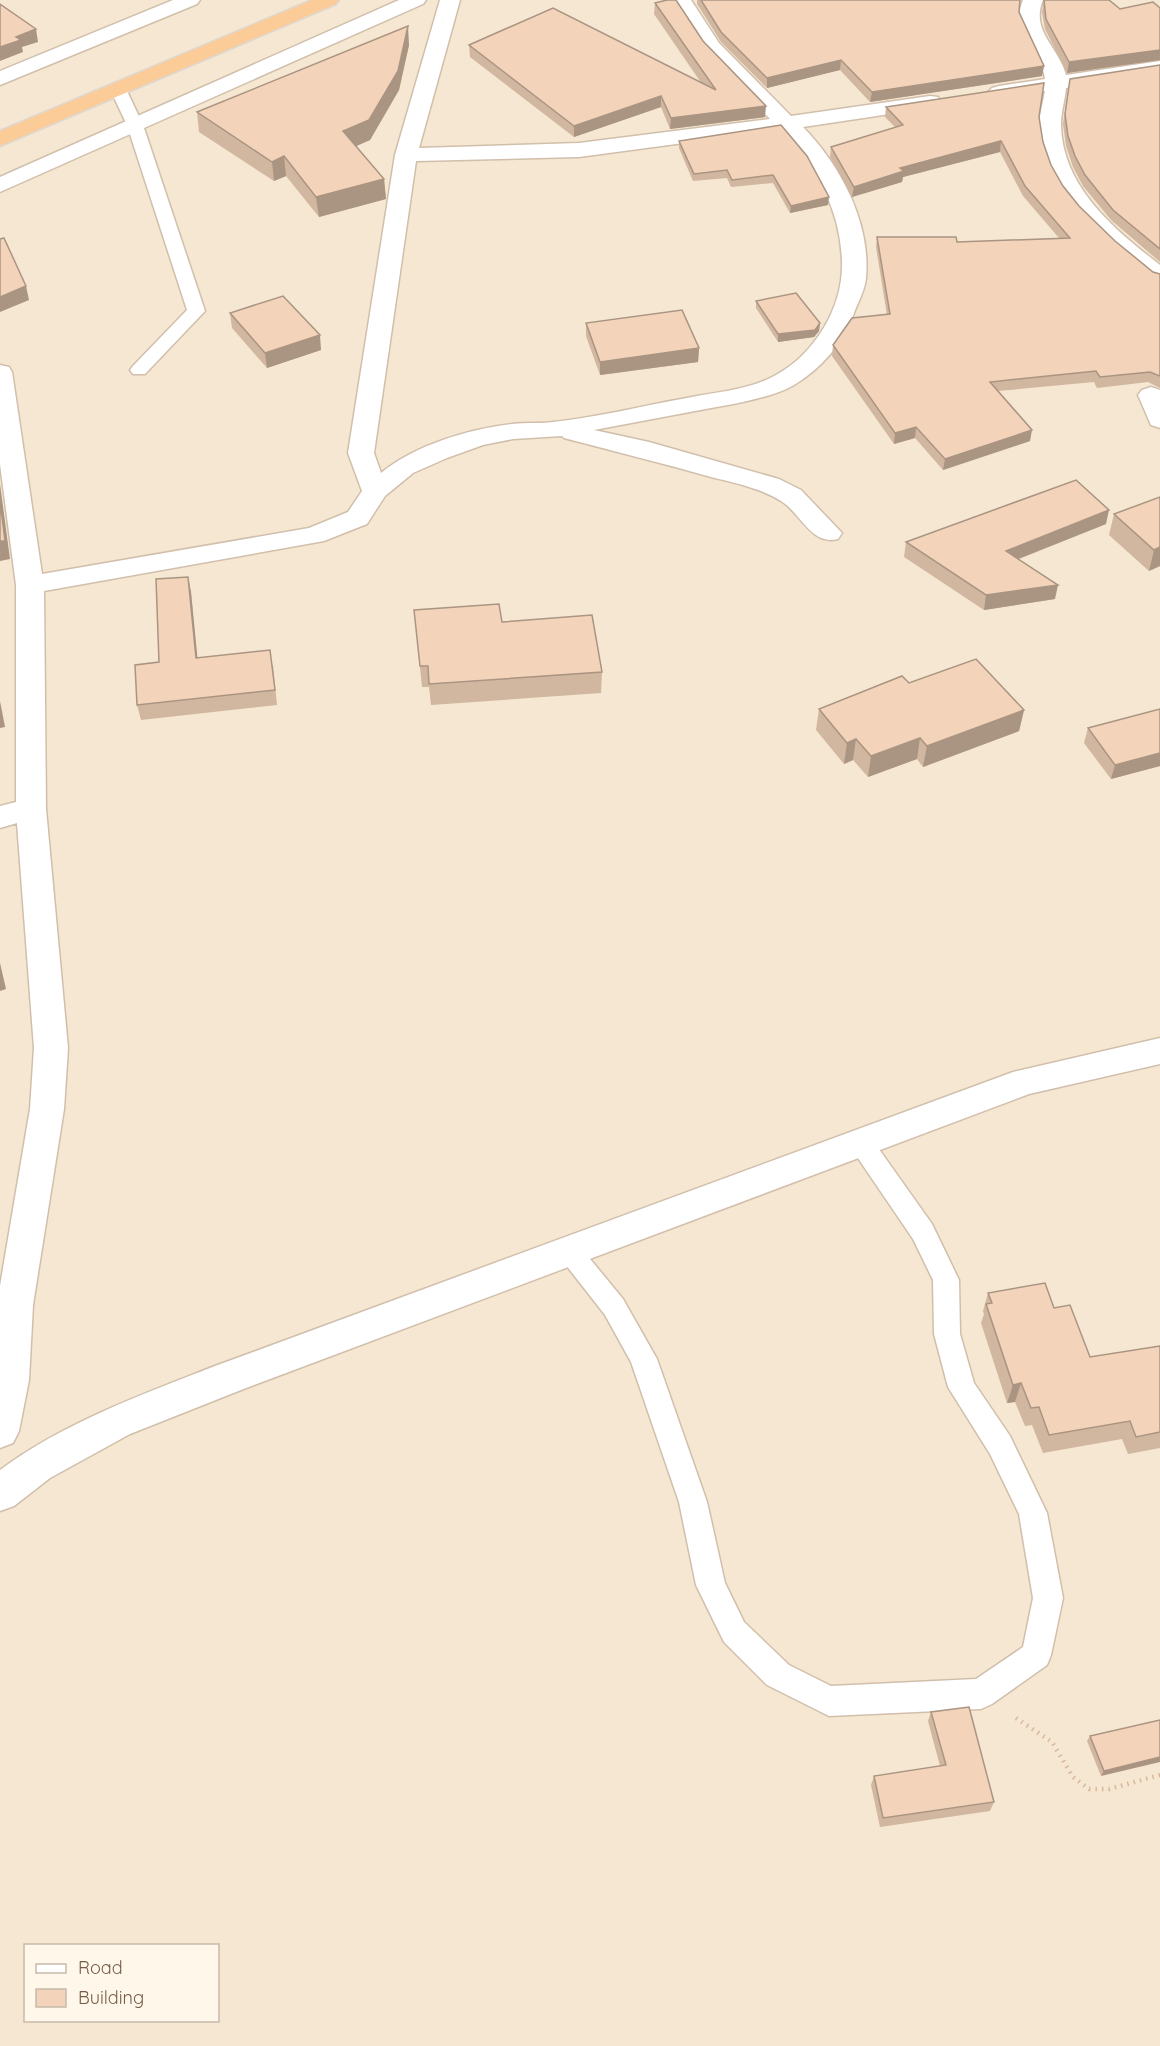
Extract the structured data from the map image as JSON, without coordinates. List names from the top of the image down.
{
  "legend": ["Road", "Building"]
}
